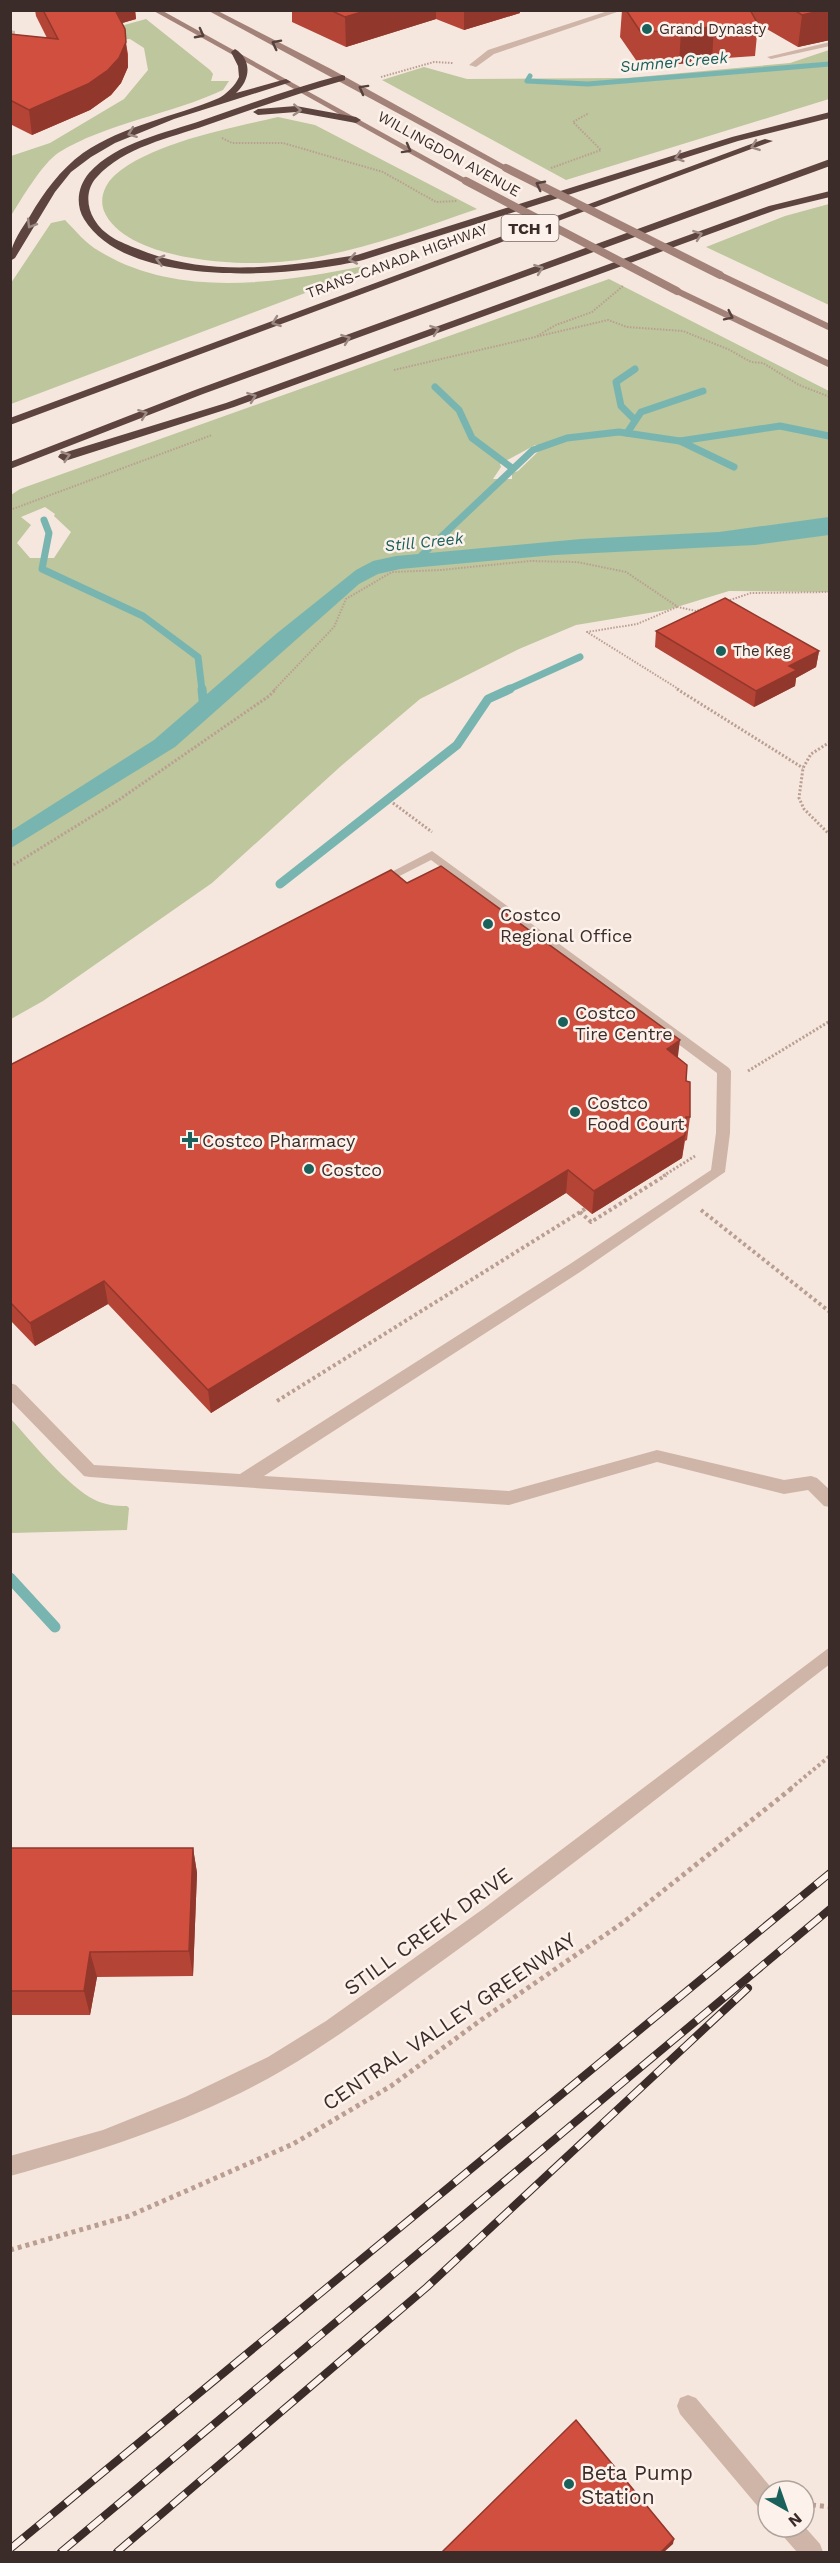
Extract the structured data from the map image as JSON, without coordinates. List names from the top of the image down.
{
  "streets": {
    "highway": ["TCH 1", "TRANS-CANADA HIGHWAY"],
    "main road": ["WILLINGDON AVENUE"],
    "street": ["STILL CREEK DRIVE"],
    "path": ["CENTRAL VALLEY GREENWAY"]
  },
  "water": ["Sumner Creek", "Still Creek"],
  "places": {
    "other": [
      "Grand Dynasty",
      "The Keg",
      "Costco Regional Office",
      "Costco Tire Centre",
      "Costco Food Court",
      "Costco",
      "Beta Pump Station"
    ],
    "health": ["Costco Pharmacy"]
  },
  "north": "bottom right"
}
